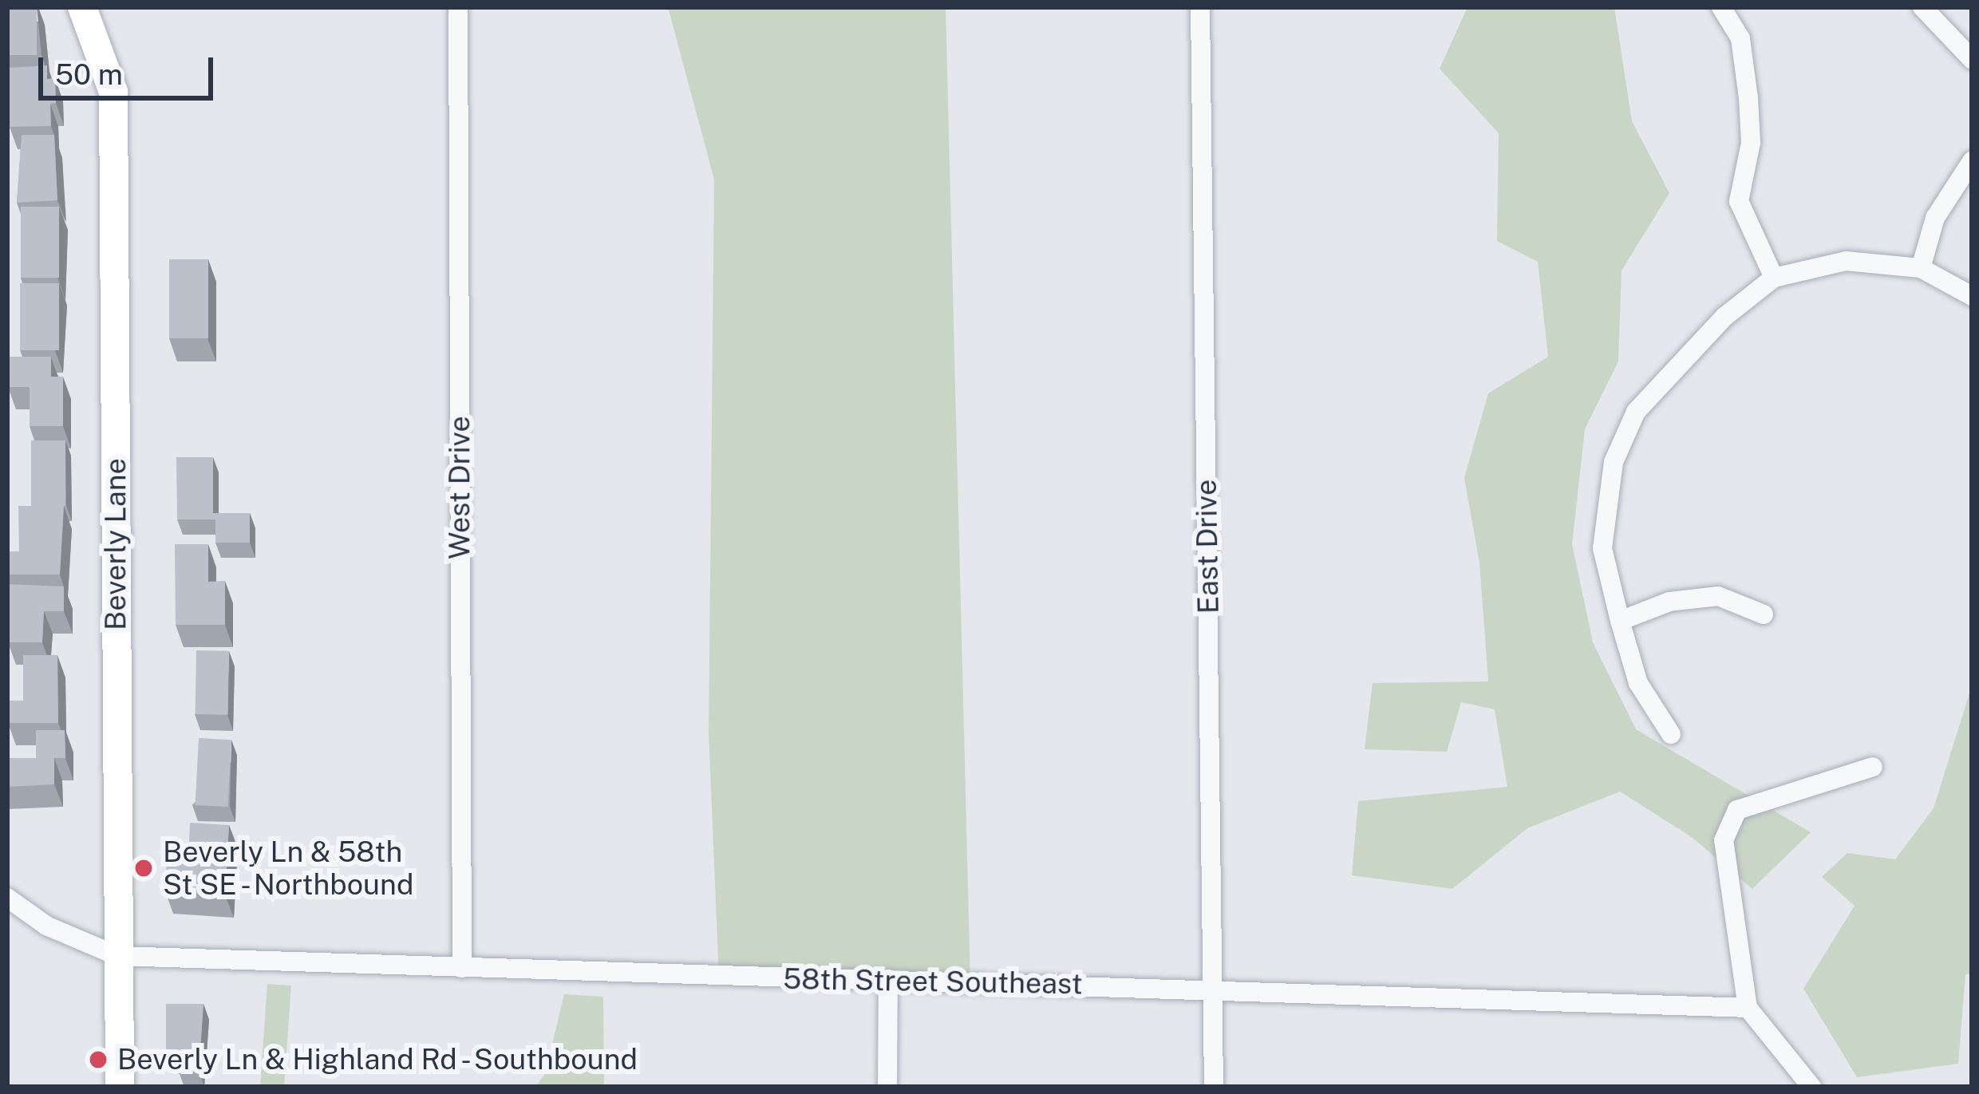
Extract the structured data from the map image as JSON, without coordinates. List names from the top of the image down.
{
  "streets": {
    "street": [
      "West Drive",
      "Beverly Lane",
      "East Drive",
      "58th Street Southeast"
    ]
  },
  "crossings": [
    ["West Drive", "58th Street Southeast"],
    ["Beverly Lane", "58th Street Southeast"],
    ["East Drive", "58th Street Southeast"]
  ],
  "places": ["Beverly Ln & 58th St SE - Northbound", "Beverly Ln & Highland Rd - Southbound"],
  "scale_bar": "50 m"
}
